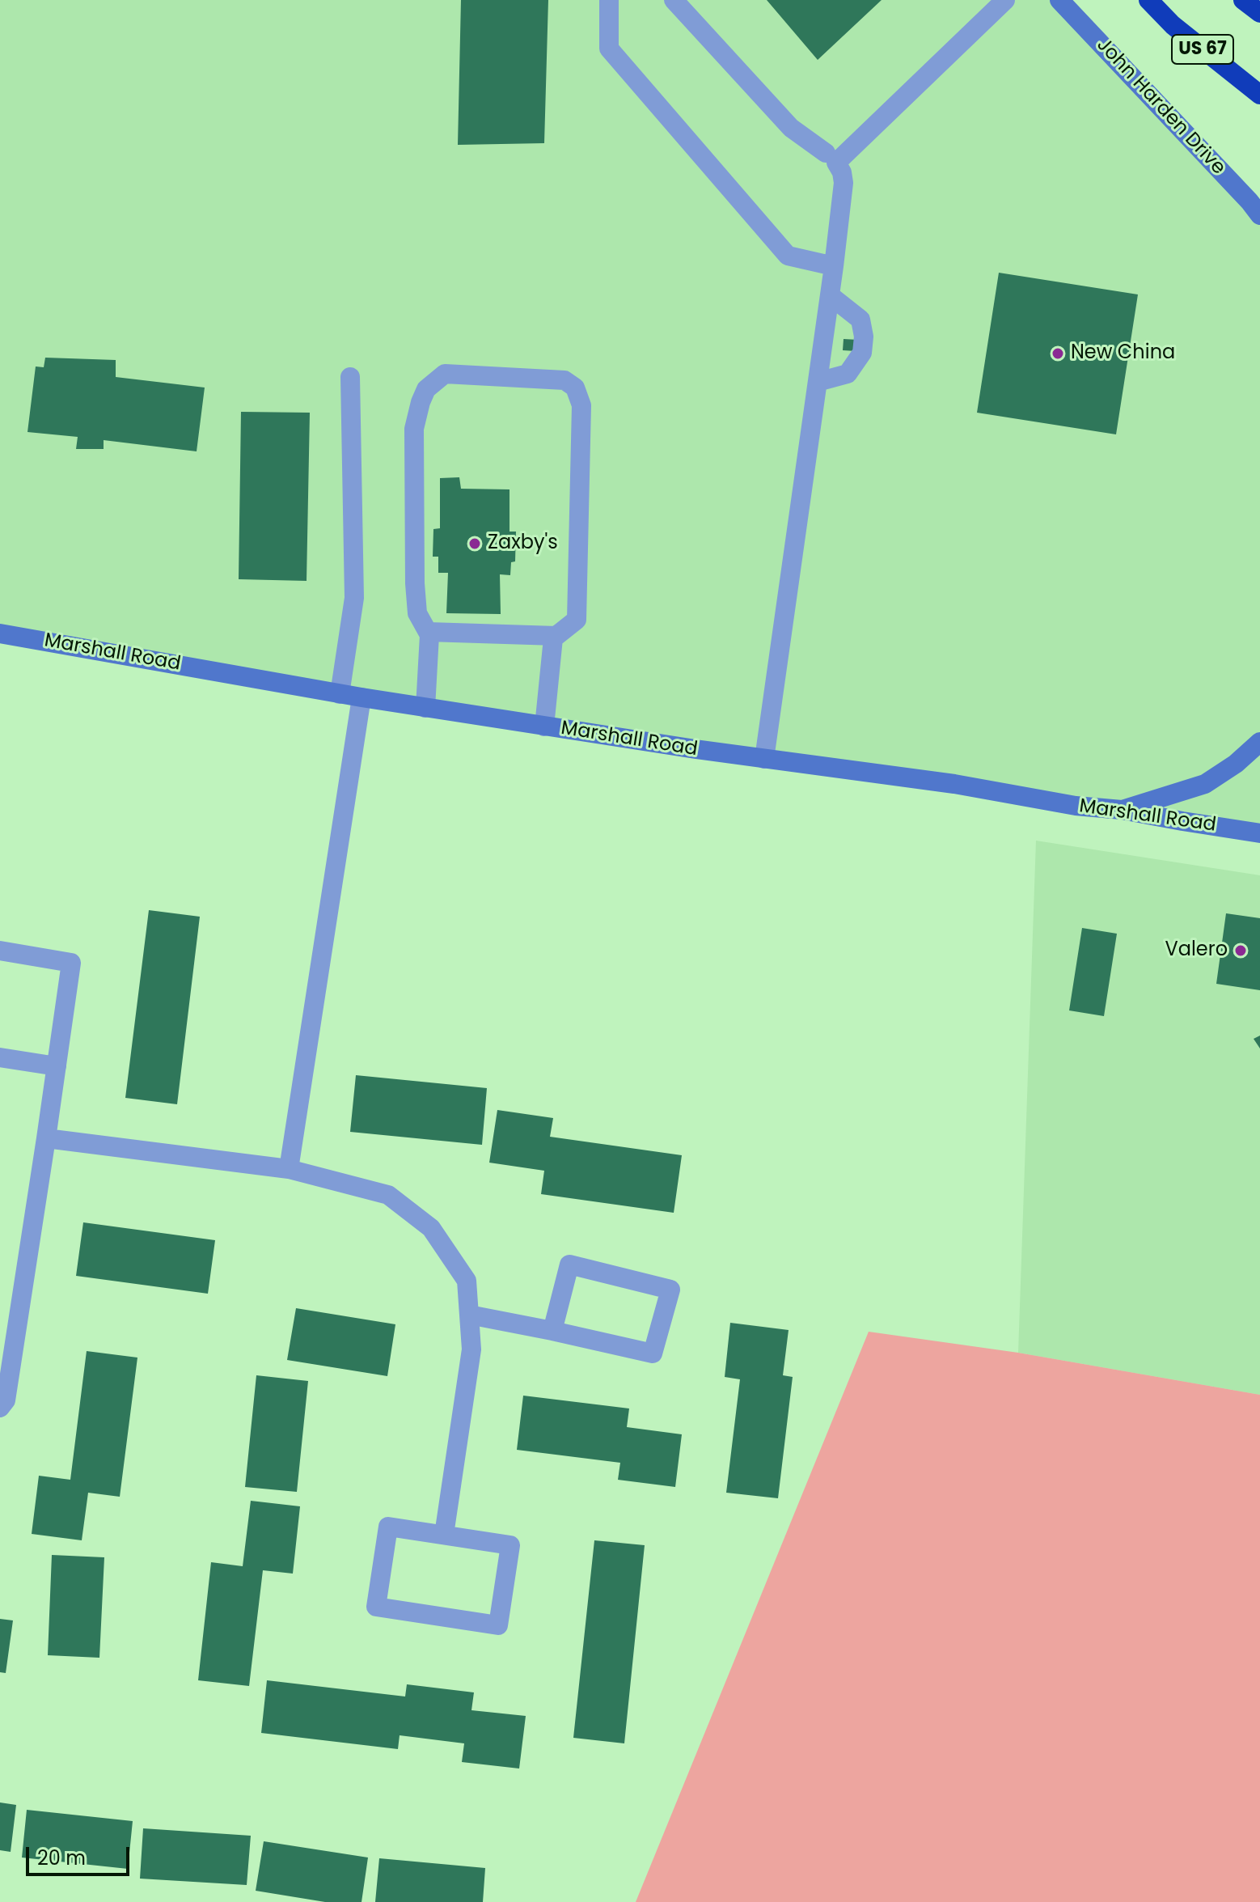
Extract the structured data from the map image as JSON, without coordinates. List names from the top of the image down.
{
  "streets": {
    "highway": ["US 67"],
    "main road": ["John Harden Drive", "Marshall Road"]
  },
  "places": ["New China", "Zaxby's", "Valero"],
  "scale_bar": "20 m"
}
